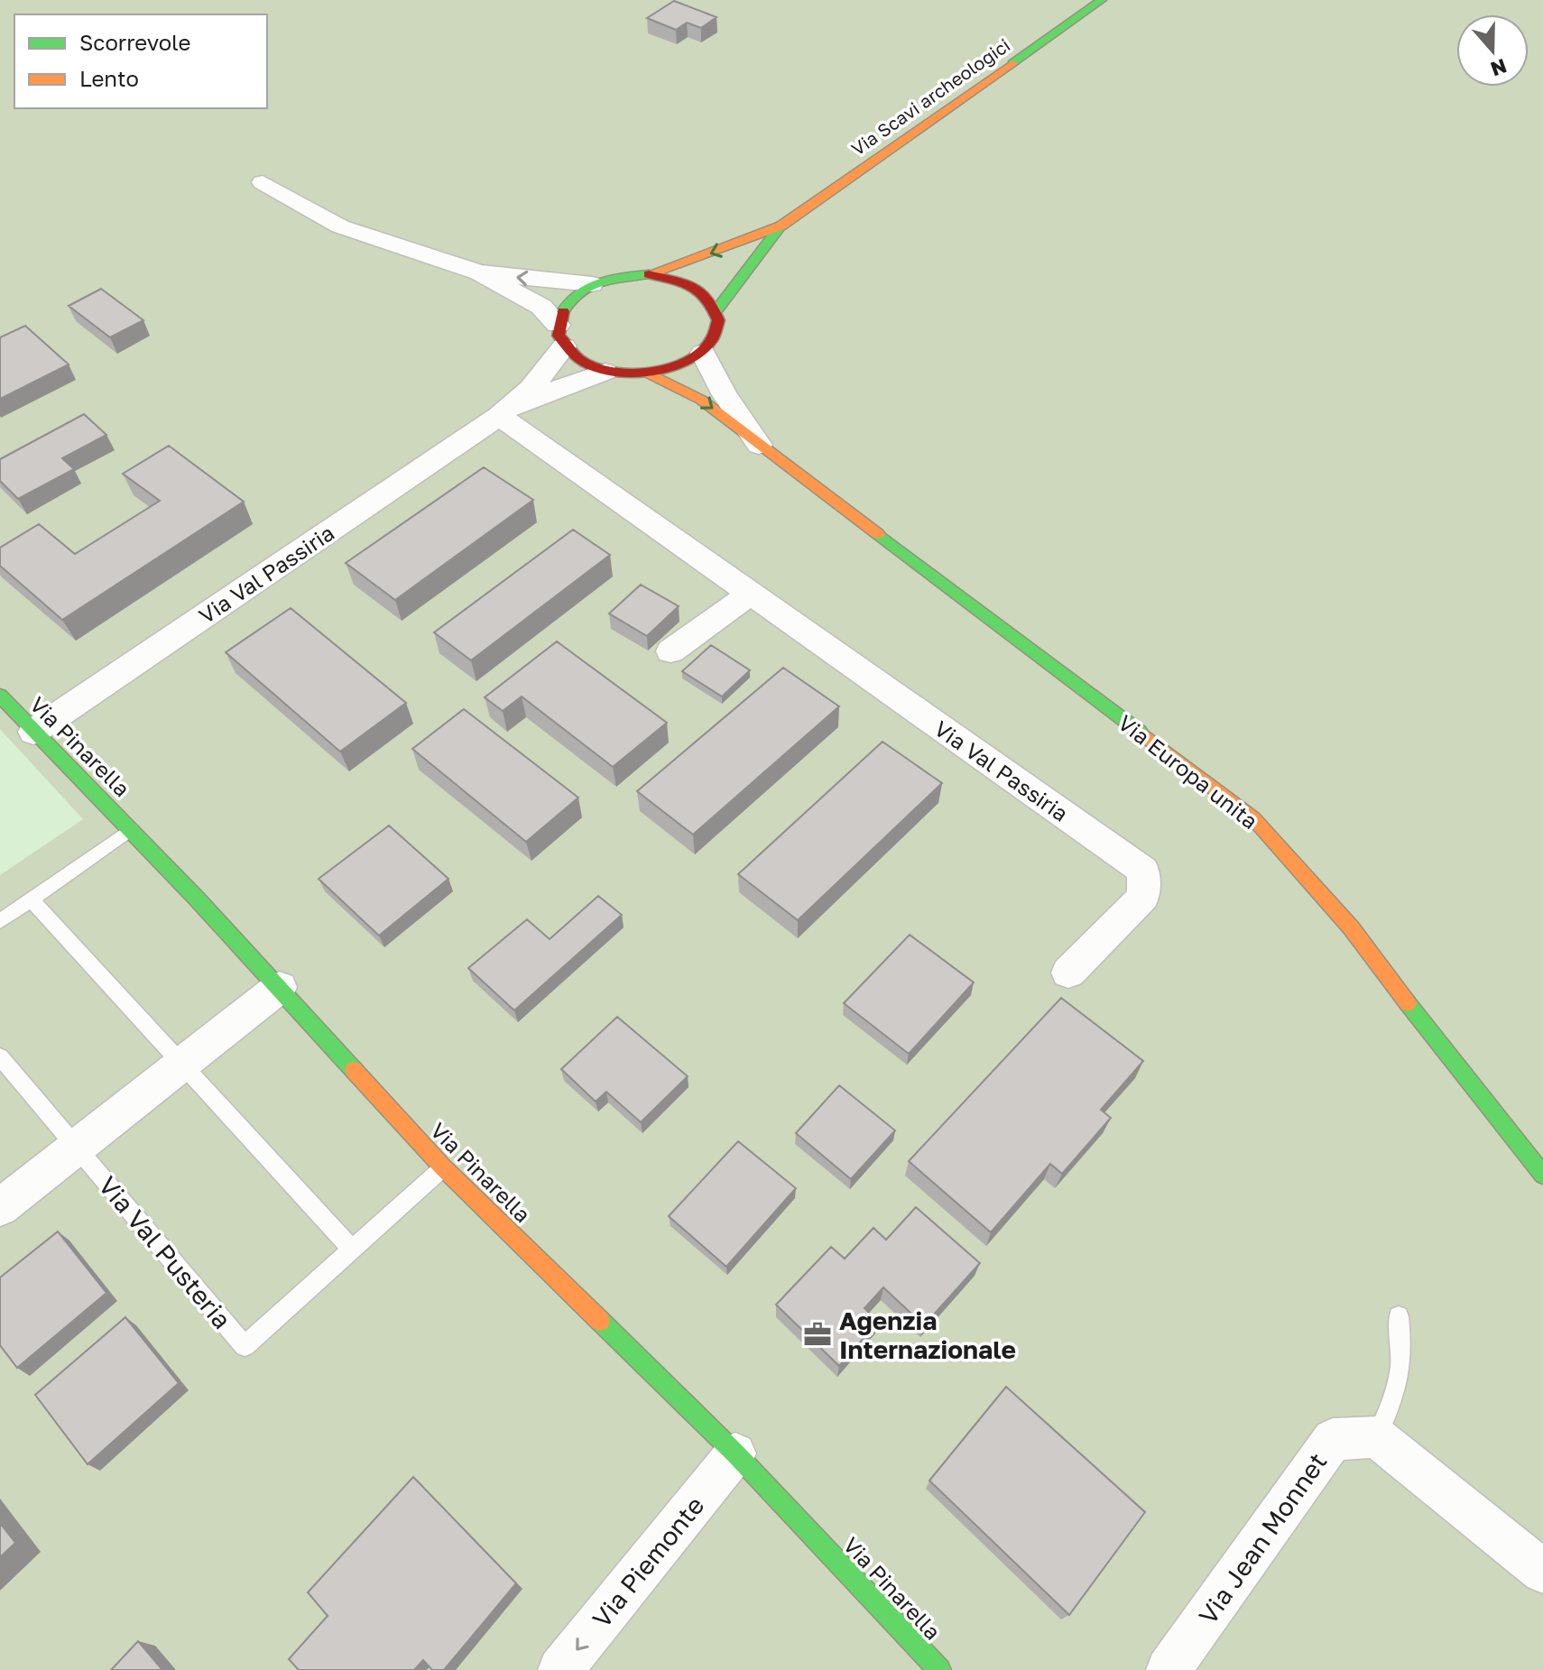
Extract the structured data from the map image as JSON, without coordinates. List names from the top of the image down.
{
  "streets": {
    "street": [
      "Via Scavi archeologici",
      "Via Val Passiria",
      "Via Pinarella",
      "Via Europa unita",
      "Via Jean Monnet",
      "Via Piemonte"
    ],
    "lane": ["Via Val Pusteria"]
  },
  "crossings": [
    ["Via Scavi archeologici", "Via Val Passiria"],
    ["Via Scavi archeologici", "Via Europa unita"],
    ["Via Val Passiria", "Via Pinarella"],
    ["Via Val Passiria", "Via Europa unita"],
    ["Via Pinarella", "Via Val Pusteria"],
    ["Via Pinarella", "Via Piemonte"]
  ],
  "one_way": ["Via Piemonte"],
  "places": {
    "office": ["Agenzia Internazionale"]
  },
  "legend": ["Scorrevole", "Lento"],
  "north": "bottom"
}
